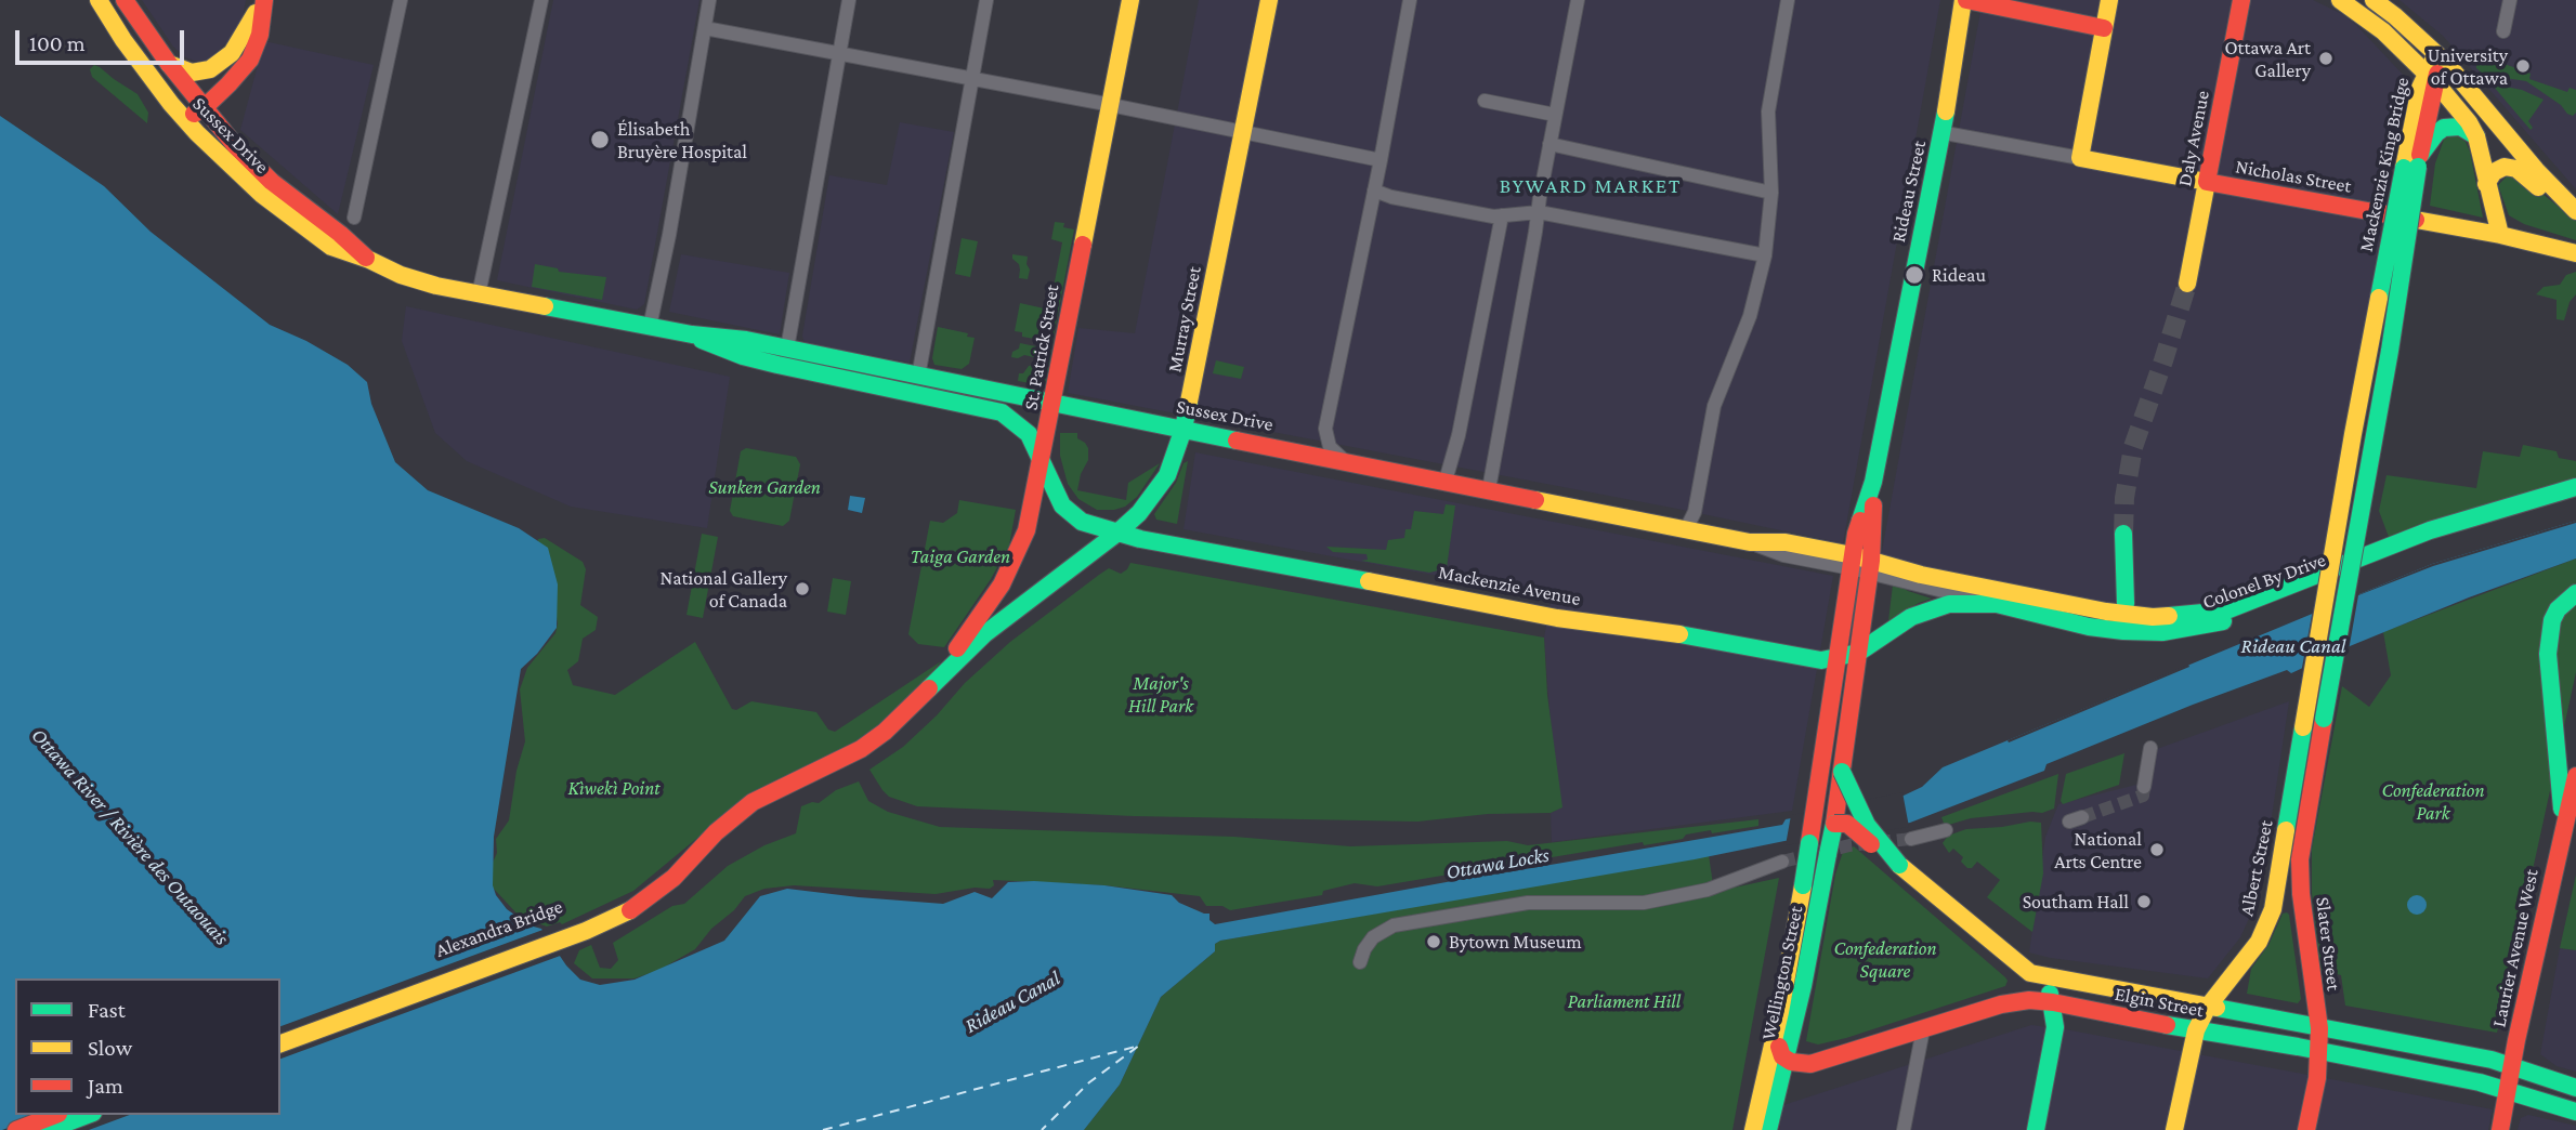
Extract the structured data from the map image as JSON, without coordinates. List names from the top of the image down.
{
  "streets": {
    "main road": [
      "Sussex Drive",
      "Daly Avenue",
      "Mackenzie King Bridge",
      "Nicholas Street",
      "Rideau Street",
      "Murray Street",
      "St. Patrick Street",
      "Colonel By Drive",
      "Mackenzie Avenue",
      "Albert Street",
      "Alexandra Bridge",
      "Slater Street",
      "Laurier Avenue West",
      "Wellington Street",
      "Elgin Street"
    ]
  },
  "crossings": [
    ["Sussex Drive", "Rideau Street"],
    ["Sussex Drive", "Murray Street"],
    ["Sussex Drive", "St. Patrick Street"],
    ["Sussex Drive", "Colonel By Drive"],
    ["Sussex Drive", "Mackenzie Avenue"],
    ["Daly Avenue", "Nicholas Street"],
    ["Mackenzie King Bridge", "Albert Street"],
    ["Mackenzie King Bridge", "Slater Street"],
    ["Rideau Street", "Colonel By Drive"],
    ["Rideau Street", "Mackenzie Avenue"],
    ["Rideau Street", "Wellington Street"],
    ["Rideau Street", "Elgin Street"],
    ["Murray Street", "St. Patrick Street"],
    ["Murray Street", "Mackenzie Avenue"],
    ["Murray Street", "Alexandra Bridge"],
    ["St. Patrick Street", "Mackenzie Avenue"],
    ["St. Patrick Street", "Alexandra Bridge"],
    ["Colonel By Drive", "Mackenzie Avenue"],
    ["Albert Street", "Elgin Street"],
    ["Slater Street", "Elgin Street"],
    ["Laurier Avenue West", "Elgin Street"],
    ["Wellington Street", "Elgin Street"]
  ],
  "districts": ["BYWARD MARKET"],
  "water": ["Rideau Canal", "Ottawa River / Rivière des Outaouais", "Ottawa Locks"],
  "parks": [
    "Sunken Garden",
    "Taiga Garden",
    "Major's Hill Park",
    "Kìwekì Point",
    "Confederation Park",
    "Confederation Square",
    "Parliament Hill"
  ],
  "places": [
    "Ottawa Art Gallery",
    "University of Ottawa",
    "Élisabeth Bruyère Hospital",
    "Rideau",
    "National Gallery of Canada",
    "National Arts Centre",
    "Southam Hall",
    "Bytown Museum"
  ],
  "legend": ["Fast", "Slow", "Jam"],
  "scale_bar": "100 m"
}
